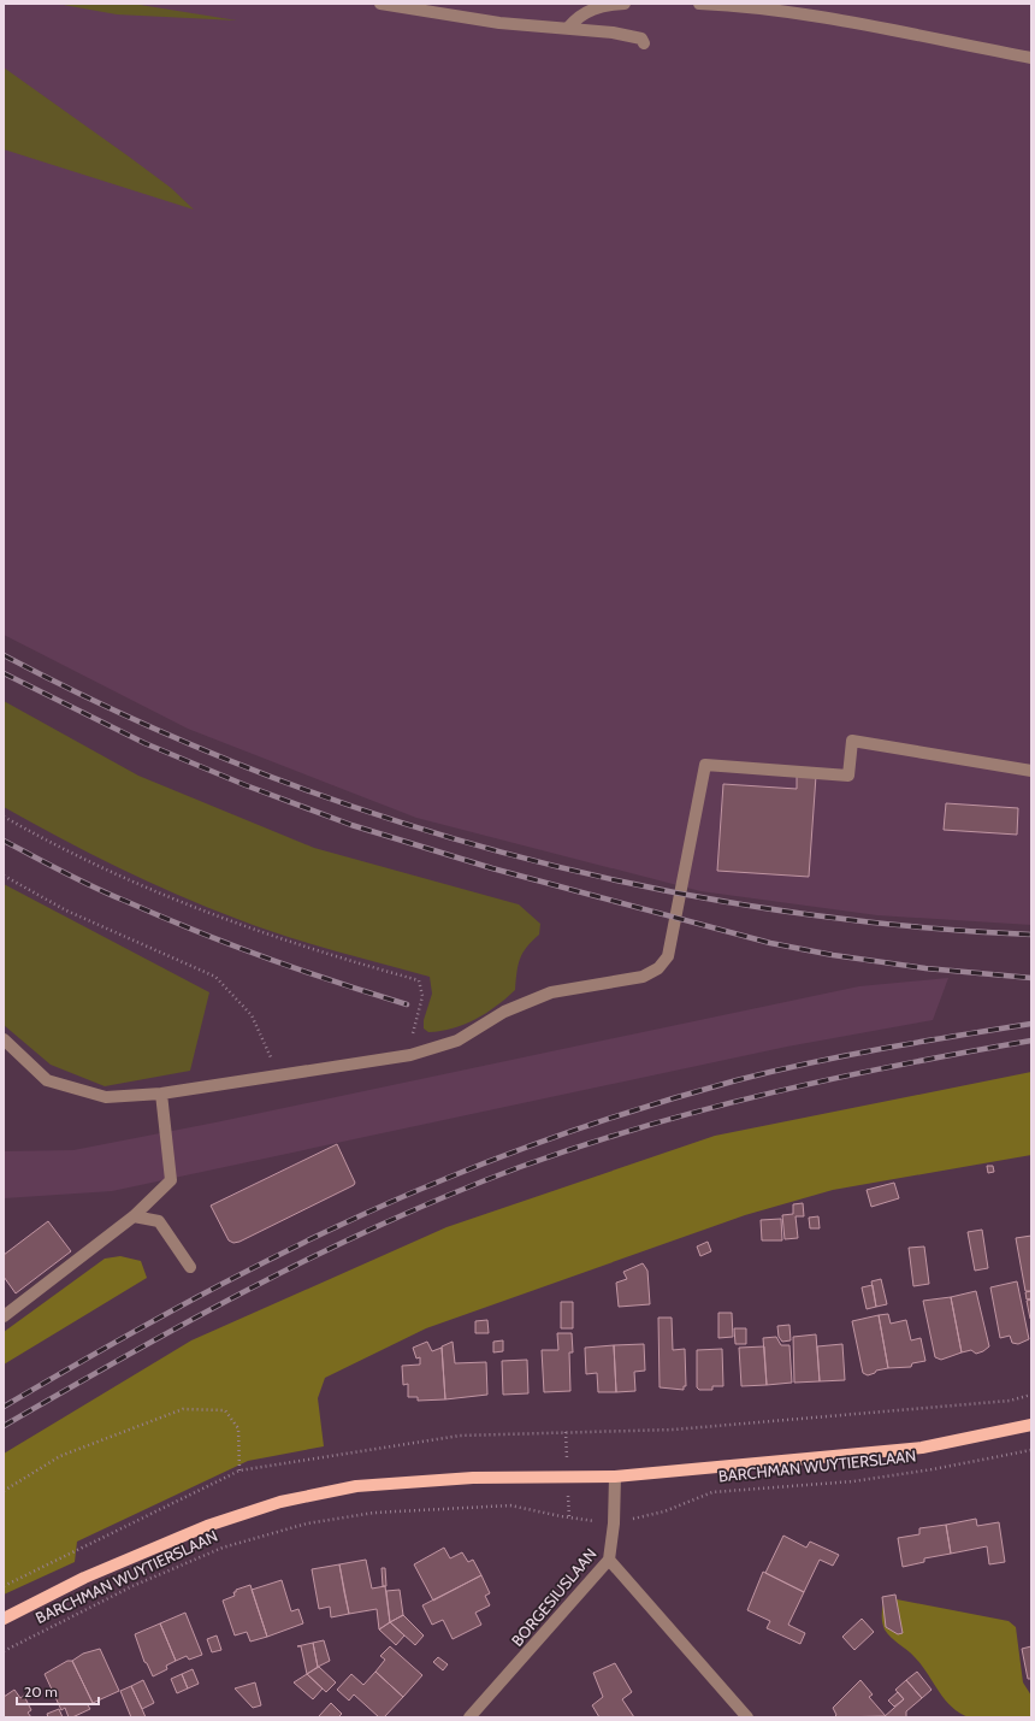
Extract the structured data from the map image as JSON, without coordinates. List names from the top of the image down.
{
  "streets": {
    "main road": ["BARCHMAN WUYTIERSLAAN"],
    "street": ["BORGESIUSLAAN"]
  },
  "crossings": [
    ["BARCHMAN WUYTIERSLAAN", "BORGESIUSLAAN"]
  ],
  "scale_bar": "20 m"
}
